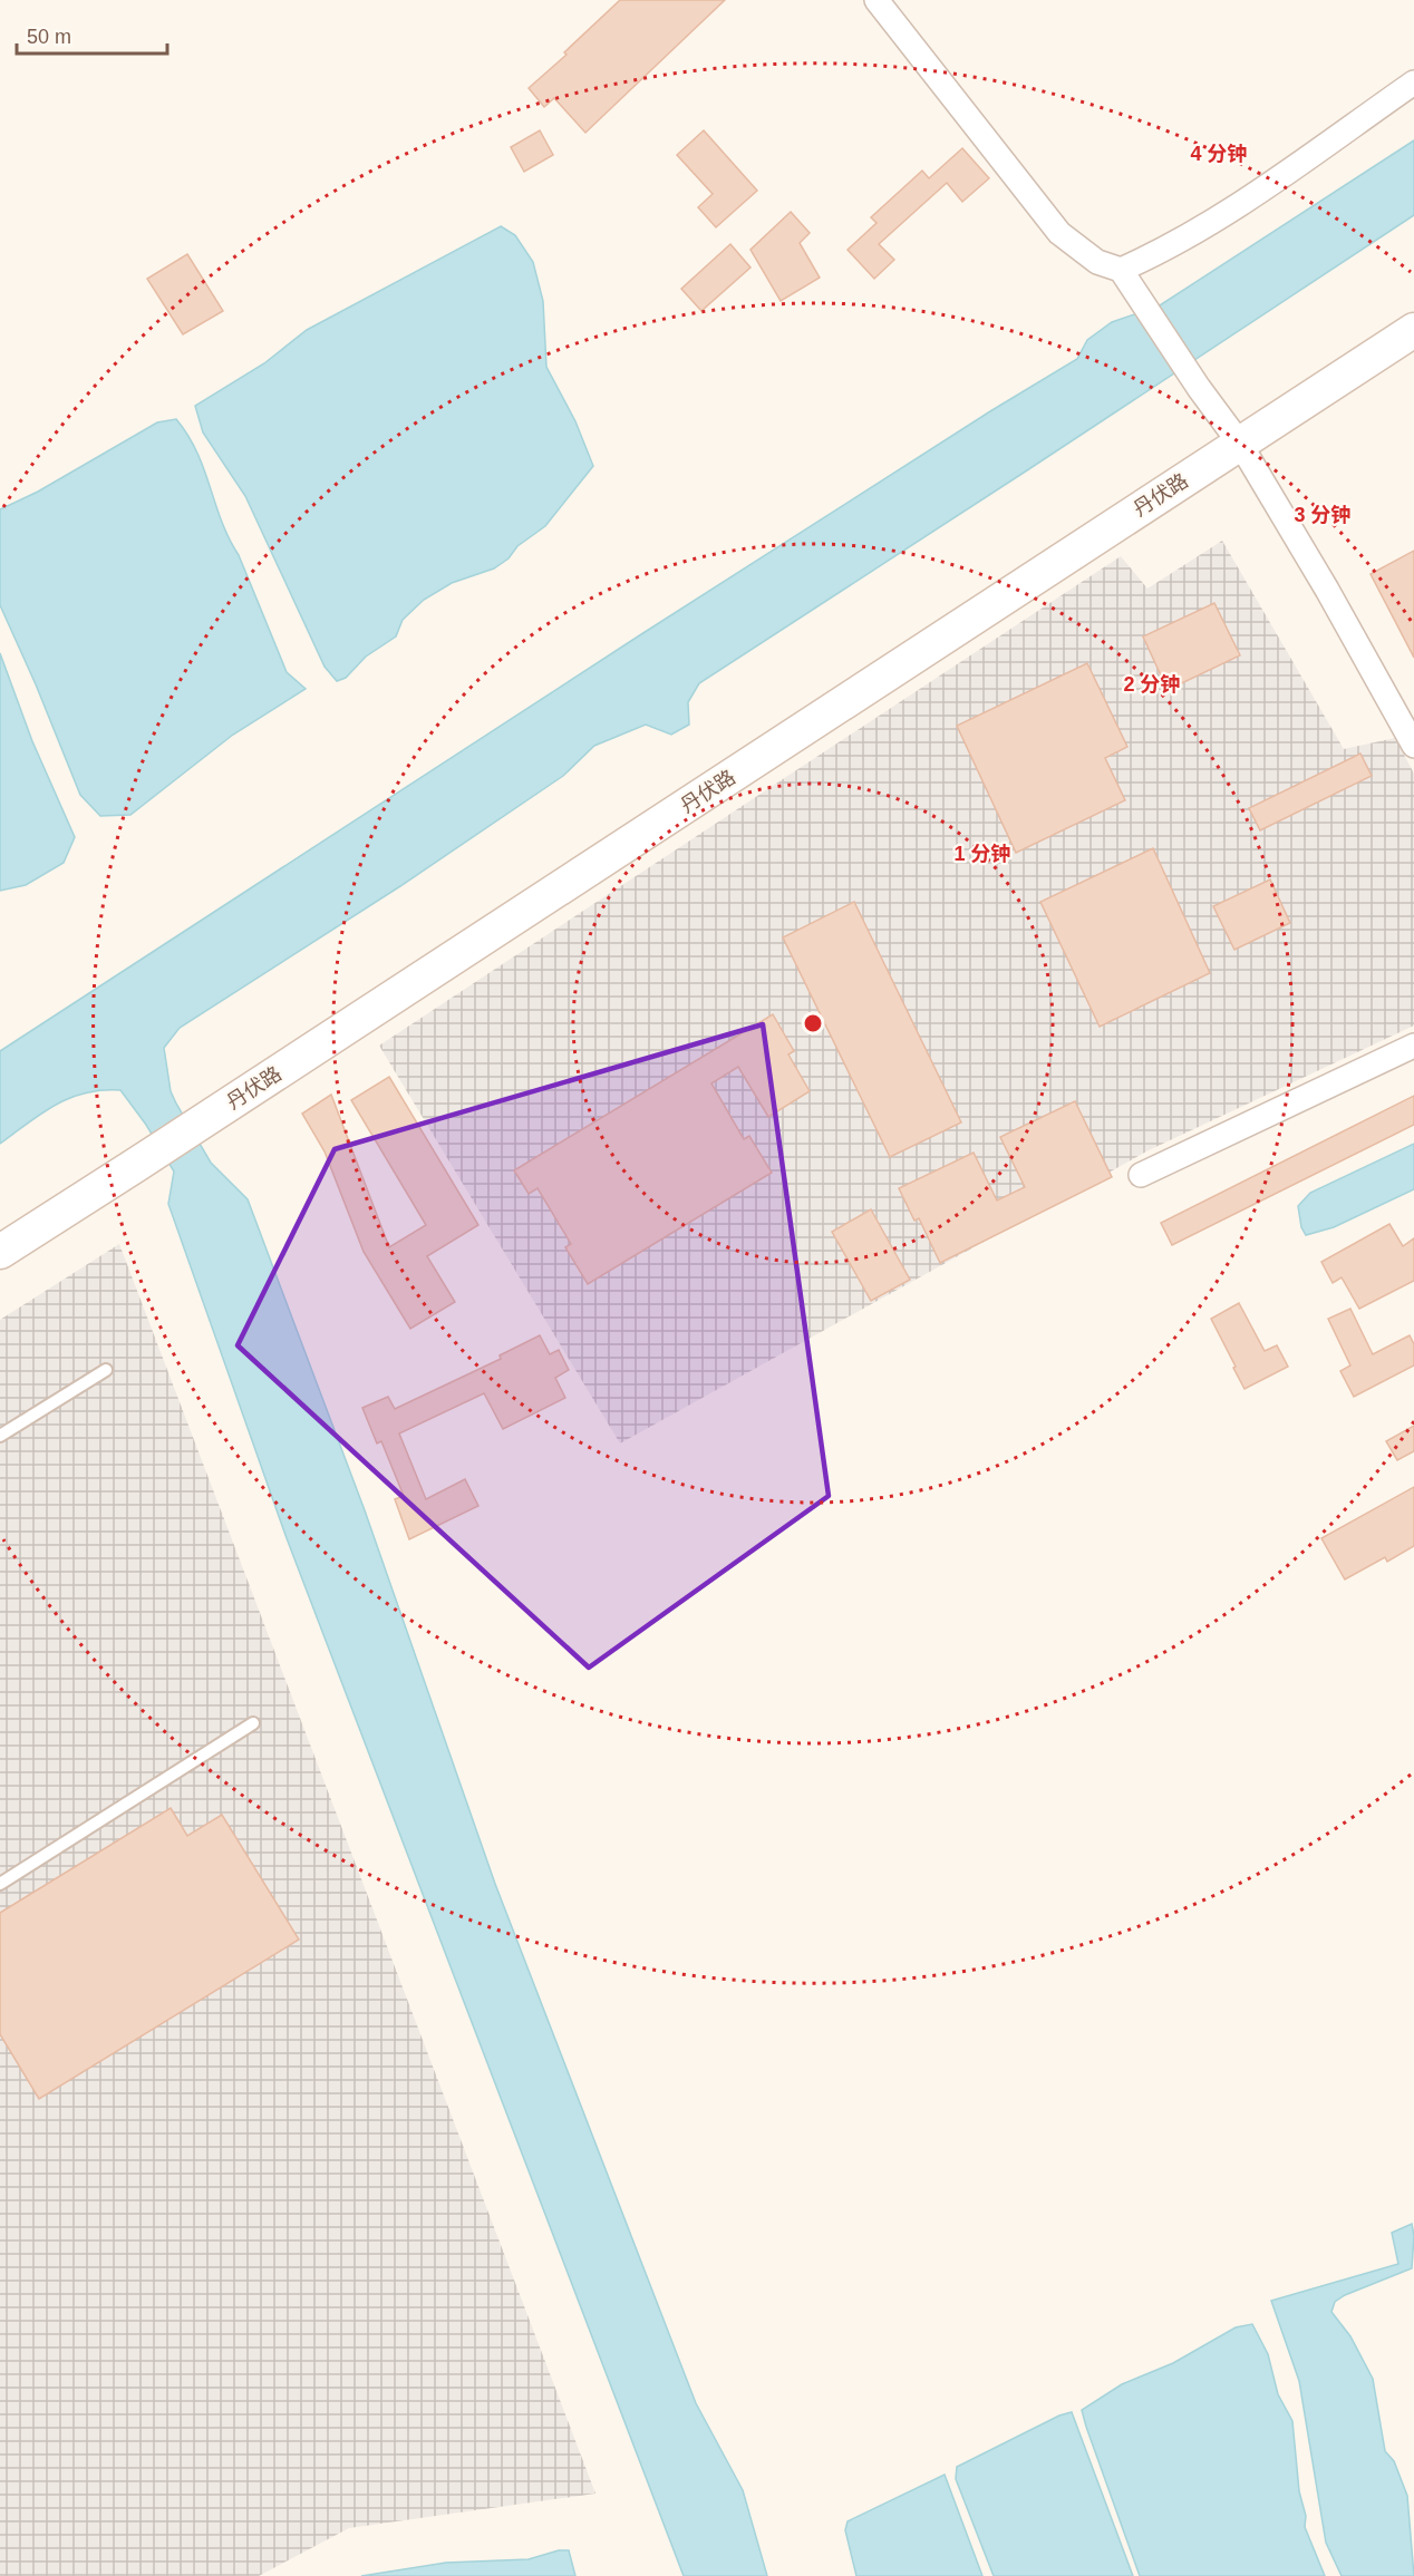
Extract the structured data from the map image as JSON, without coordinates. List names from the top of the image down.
{
  "streets": {
    "main road": ["丹伏路"]
  },
  "scale_bar": "50 m",
  "rings": [
    "4 分钟",
    "3 分钟",
    "2 分钟",
    "1 分钟"
  ]
}
